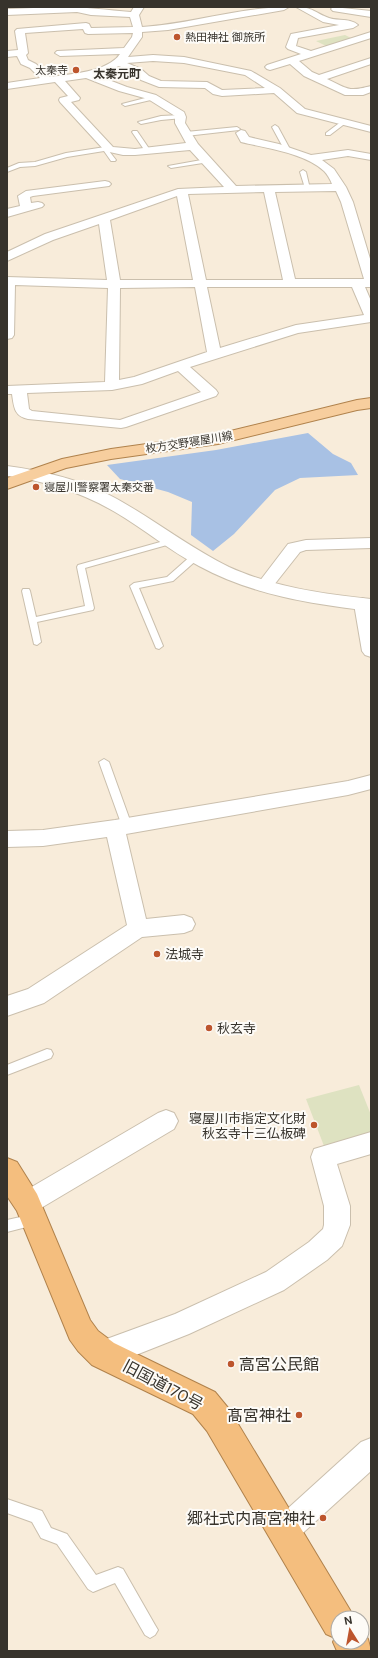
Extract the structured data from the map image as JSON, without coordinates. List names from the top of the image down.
{
  "streets": {
    "highway": ["旧国道170号"],
    "main road": ["枚方交野寝屋川線"]
  },
  "districts": ["太秦元町"],
  "places": [
    "熱田神社 御旅所",
    "太秦寺",
    "寝屋川警察署太秦交番",
    "法城寺",
    "秋玄寺",
    "寝屋川市指定文化財 秋玄寺十三仏板碑",
    "高宮公民館",
    "髙宮神社",
    "郷社式内髙宮神社"
  ],
  "north": "top"
}
